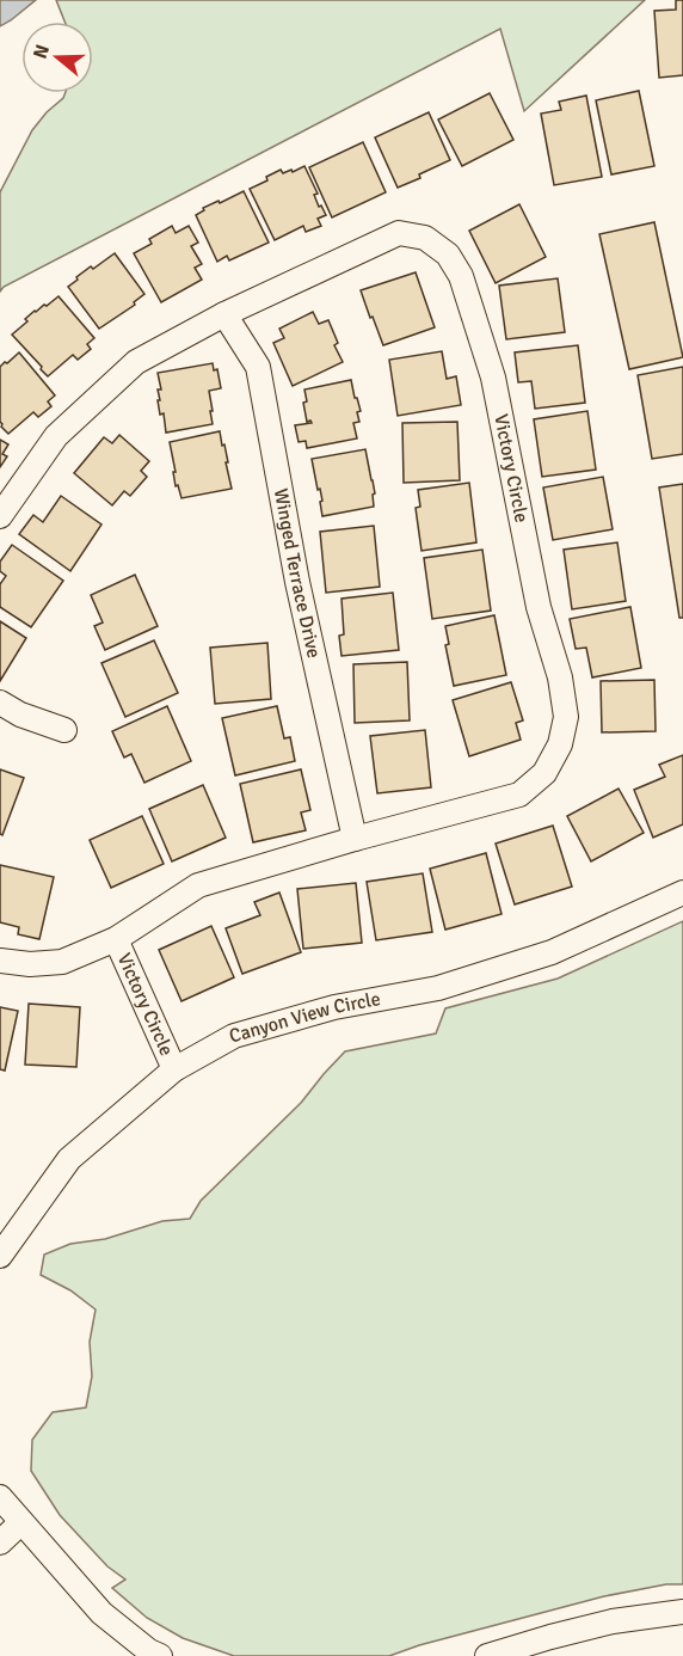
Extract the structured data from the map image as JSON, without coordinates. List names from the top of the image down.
{
  "streets": {
    "street": ["Victory Circle", "Winged Terrace Drive", "Canyon View Circle"]
  },
  "crossings": [
    ["Victory Circle", "Winged Terrace Drive"],
    ["Victory Circle", "Canyon View Circle"]
  ],
  "north": "left"
}
